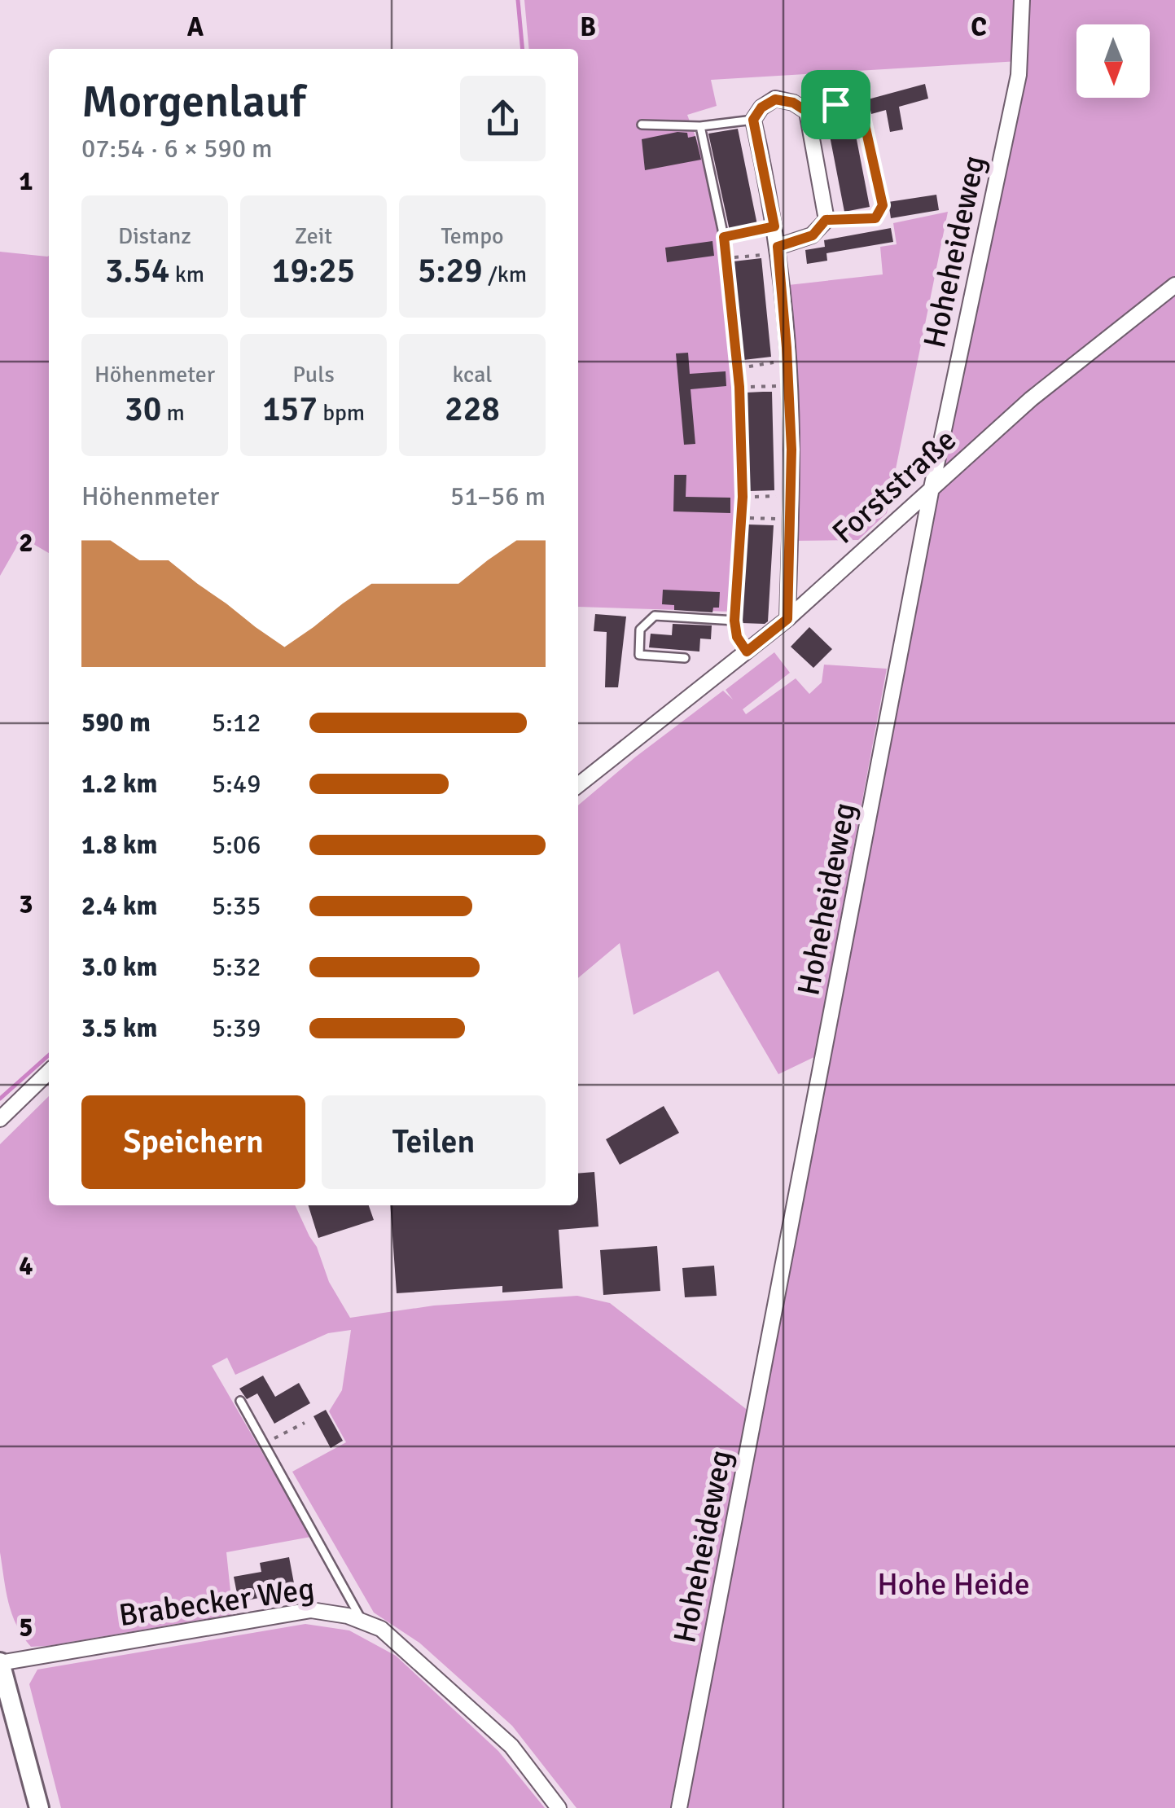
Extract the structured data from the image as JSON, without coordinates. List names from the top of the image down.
{
  "streets": {
    "street": ["Hoheheideweg", "Forststraße", "Brabecker Weg"]
  },
  "crossings": [
    ["Hoheheideweg", "Forststraße"]
  ],
  "parks": ["Hohe Heide"],
  "north": "bottom",
  "page": {
    "heading": ["Morgenlauf", "07:54 · 6 × 590 m"],
    "stats": [
      ["Distanz", "3.54 km"],
      ["Zeit", "19:25"],
      ["Tempo", "5:29 /km"],
      ["Höhenmeter", "30 m"],
      ["Puls", "157 bpm"],
      ["kcal", "228"]
    ],
    "chart": ["Höhenmeter", "51–56 m"],
    "list": [
      {
        "name": "590 m",
        "note": "5:12"
      },
      {
        "name": "1.2 km",
        "note": "5:49"
      },
      {
        "name": "1.8 km",
        "note": "5:06"
      },
      {
        "name": "2.4 km",
        "note": "5:35"
      },
      {
        "name": "3.0 km",
        "note": "5:32"
      },
      {
        "name": "3.5 km",
        "note": "5:39"
      }
    ],
    "buttons": ["Speichern", "Teilen"]
  },
  "grid": {
    "columns": ["A", "B", "C"],
    "rows": [
      "1",
      "2",
      "3",
      "4",
      "5"
    ]
  }
}
